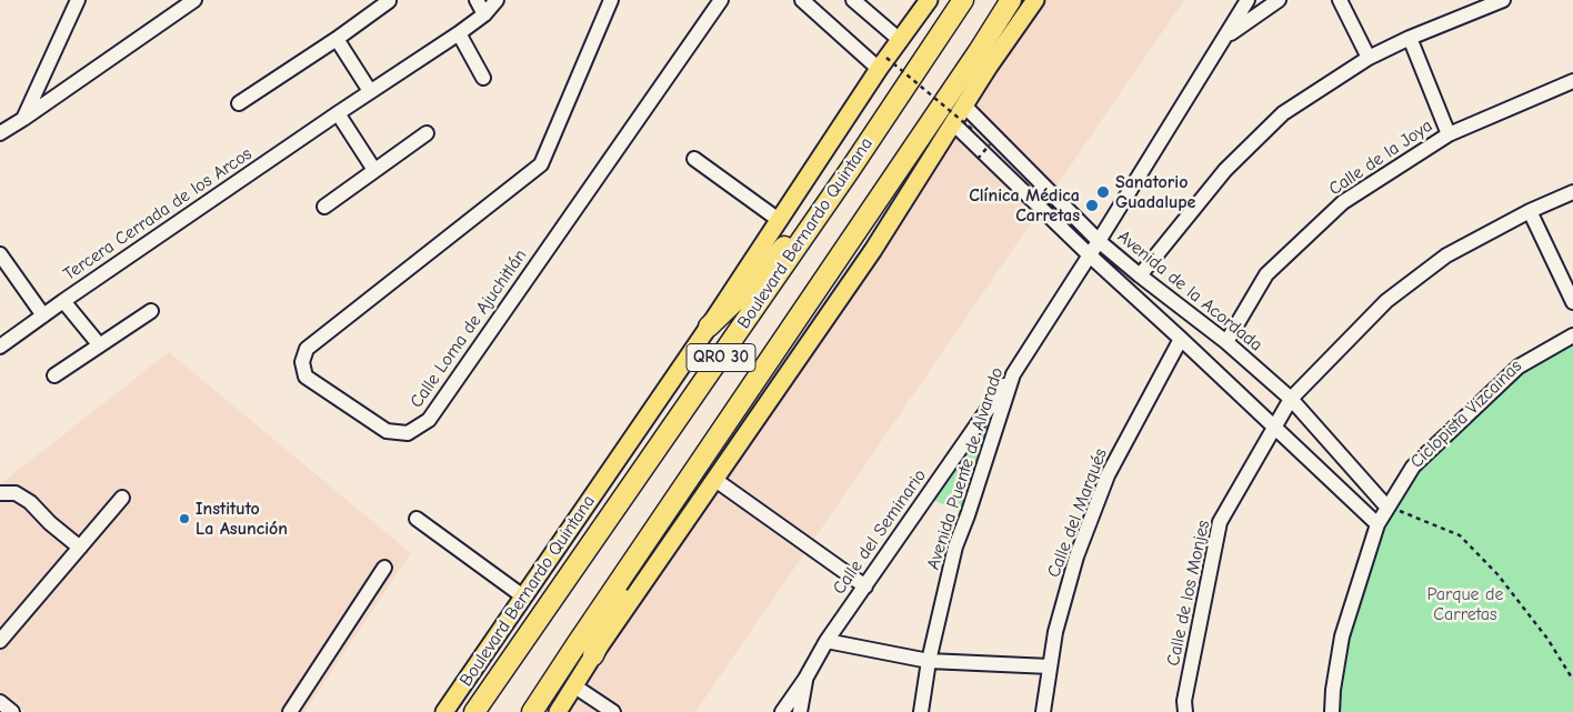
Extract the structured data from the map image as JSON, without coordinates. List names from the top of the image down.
{
  "streets": {
    "highway": ["Boulevard Bernardo Quintana", "QRO 30"],
    "street": [
      "Calle de la Joya",
      "Tercera Cerrada de los Arcos",
      "Avenida de la Acordada",
      "Calle Loma de Ajuchitlán",
      "Avenida Puente de Alvarado",
      "Calle del Marqués",
      "Calle del Seminario",
      "Calle de los Monjes"
    ]
  },
  "crossings": [
    ["Calle de la Joya", "Avenida de la Acordada"],
    ["Avenida de la Acordada", "Avenida Puente de Alvarado"],
    ["Avenida de la Acordada", "Calle del Marqués"],
    ["Avenida de la Acordada", "Calle de los Monjes"],
    ["Avenida Puente de Alvarado", "Calle del Seminario"]
  ],
  "parks": ["Parque de Carretas"],
  "places": ["Sanatorio Guadalupe", "Clínica Médica Carretas", "Instituto La Asunción"]
}
